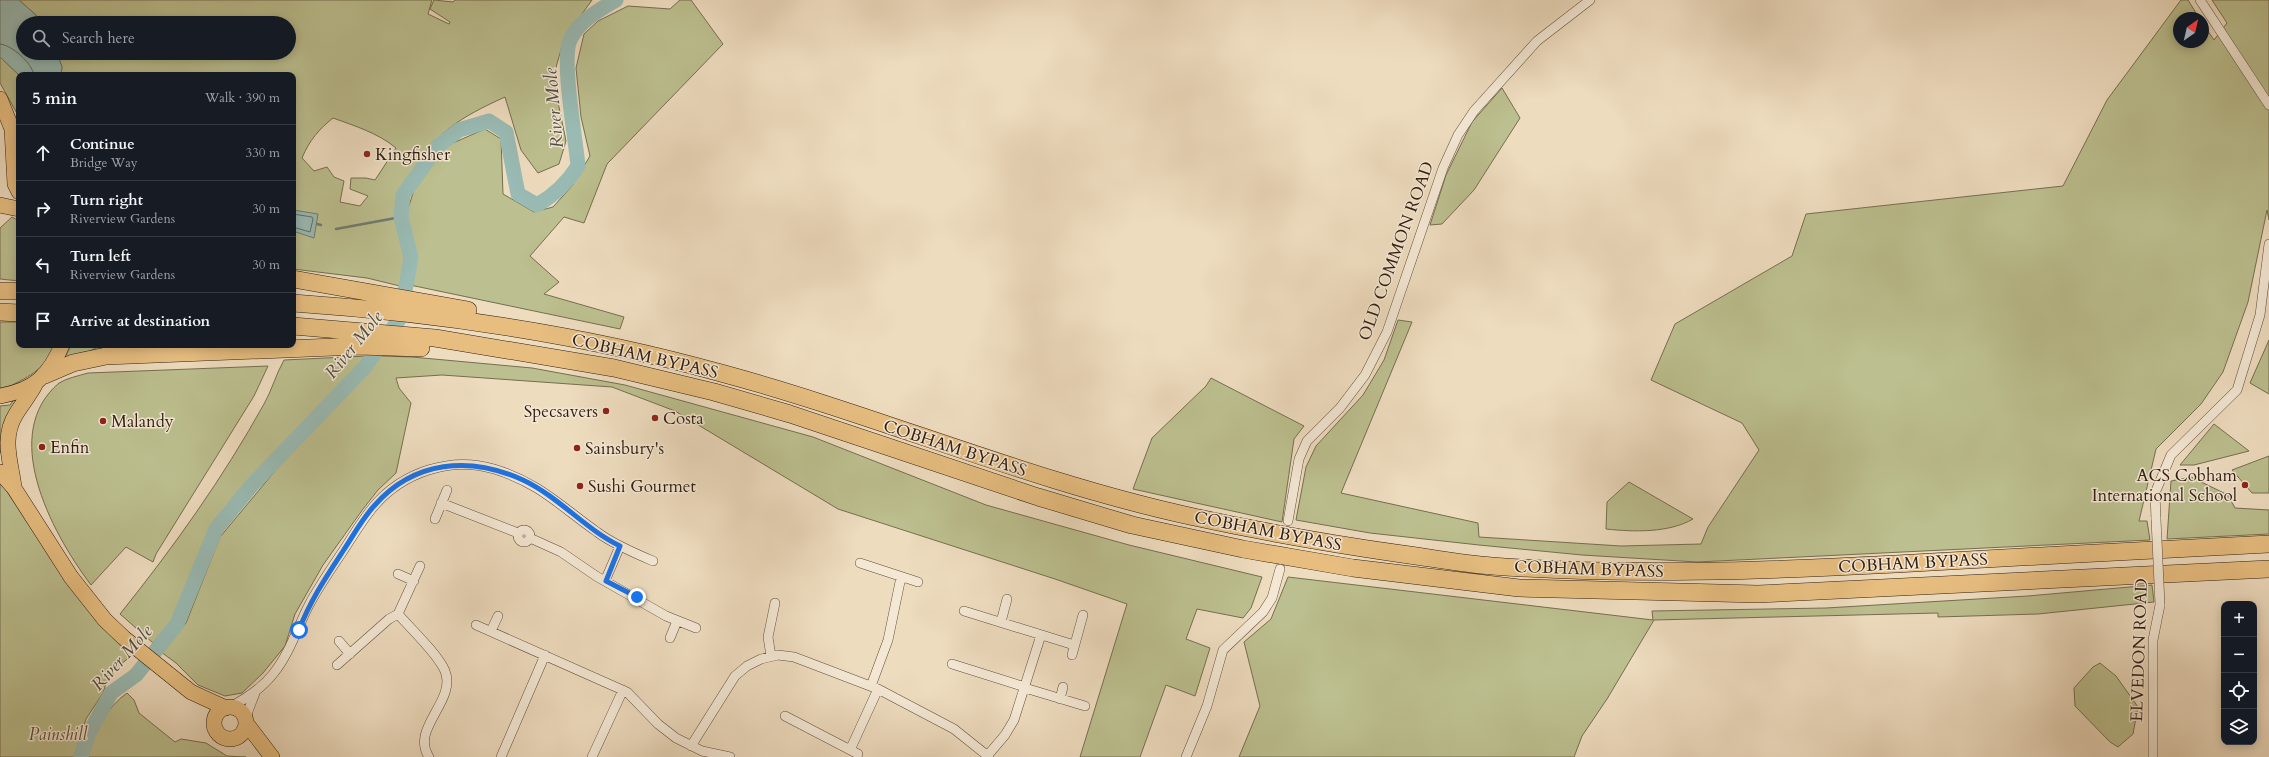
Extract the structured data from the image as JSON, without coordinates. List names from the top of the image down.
{
  "streets": {
    "highway": ["COBHAM BYPASS"],
    "street": ["OLD COMMON ROAD", "ELVEDON ROAD"]
  },
  "water": ["River Mole"],
  "parks": ["Painshill"],
  "places": [
    "Kingfisher",
    "Specsavers",
    "Costa",
    "Malandy",
    "Enfin",
    "Sainsbury's",
    "ACS Cobham International School",
    "Sushi Gourmet"
  ],
  "north": "top right",
  "page": {
    "search": "Search here",
    "heading": ["5 min", "Walk · 390 m"],
    "list": [
      ["Continue", "Bridge Way", "330 m"],
      ["Turn right", "Riverview Gardens", "30 m"],
      ["Turn left", "Riverview Gardens", "30 m"],
      "Arrive at destination"
    ],
    "map_buttons": ["+", "−"]
  }
}
